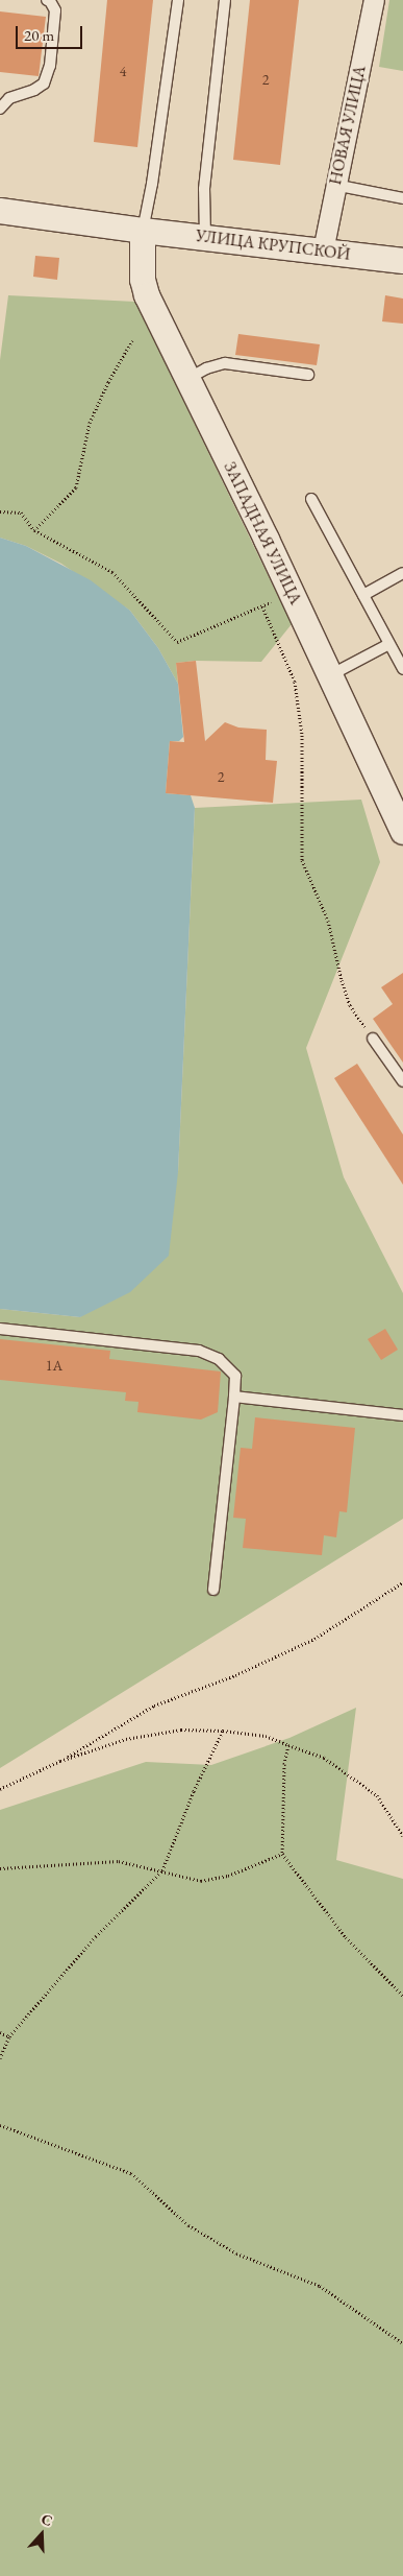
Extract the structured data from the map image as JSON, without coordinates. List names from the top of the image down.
{
  "streets": {
    "street": ["НОВАЯ УЛИЦА", "УЛИЦА КРУПСКОЙ", "ЗАПАДНАЯ УЛИЦА"]
  },
  "crossings": [
    ["НОВАЯ УЛИЦА", "УЛИЦА КРУПСКОЙ"],
    ["УЛИЦА КРУПСКОЙ", "ЗАПАДНАЯ УЛИЦА"]
  ],
  "house_numbers": [
    "4",
    "2",
    "2",
    "1А"
  ],
  "scale_bar": "20 m",
  "north": "top"
}
